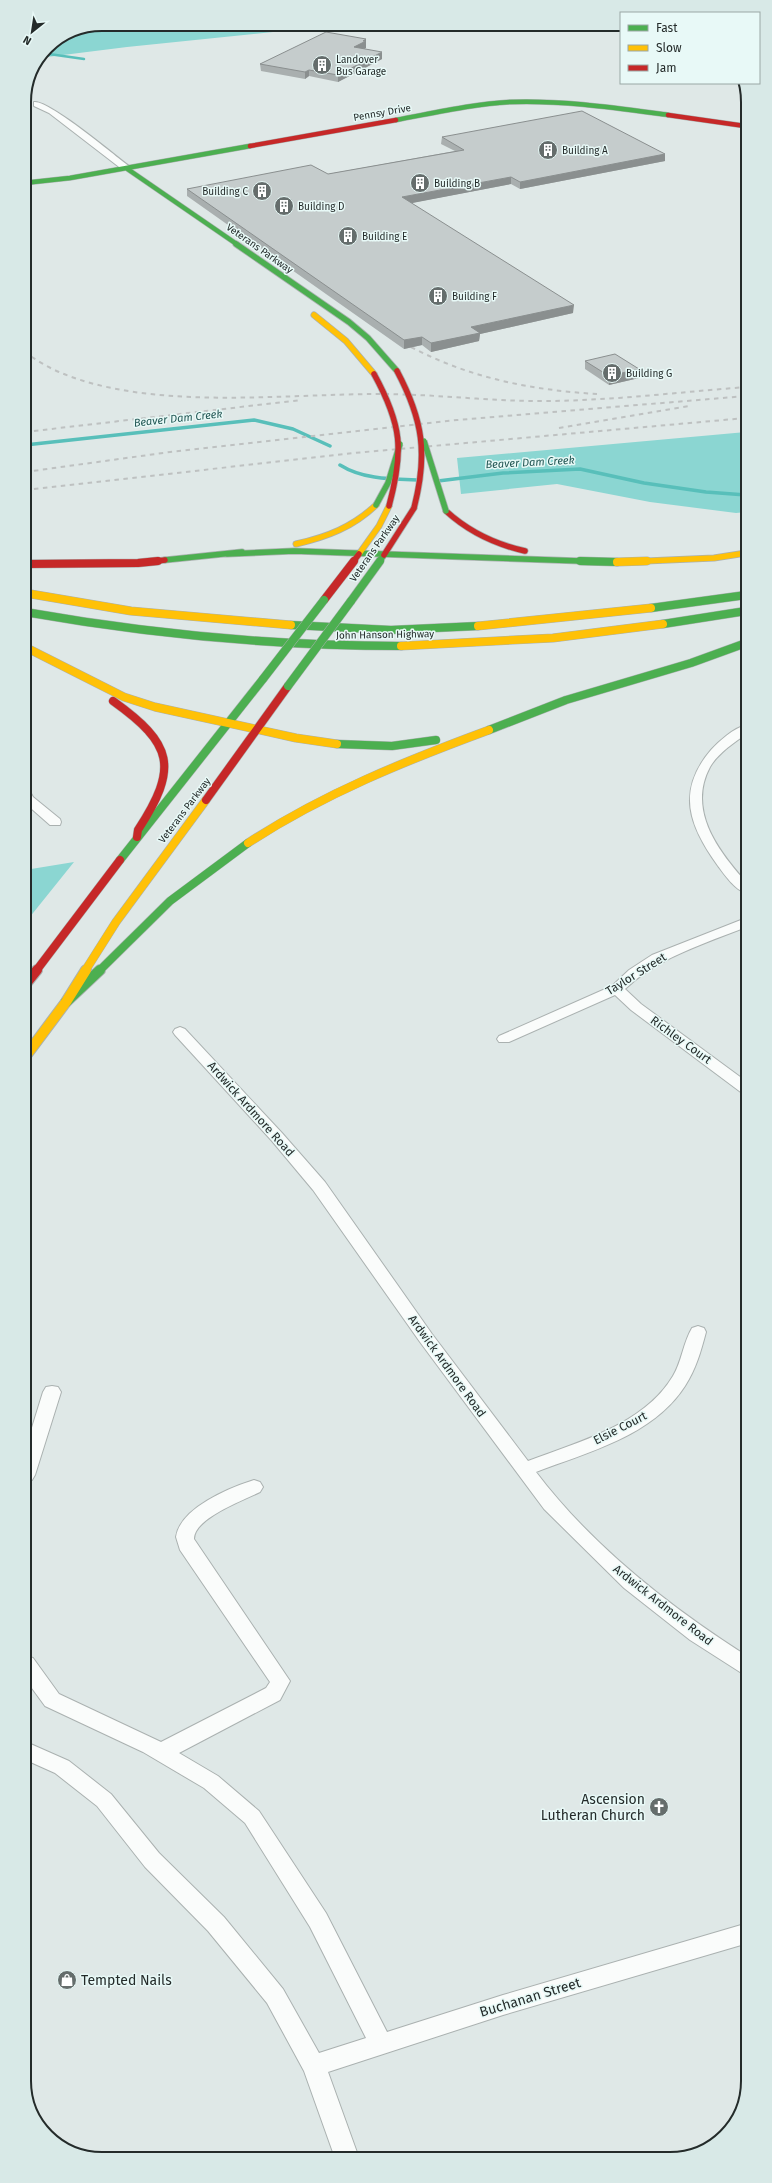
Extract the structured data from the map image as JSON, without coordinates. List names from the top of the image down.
{
  "streets": {
    "main road": ["Pennsy Drive", "Veterans Parkway", "John Hanson Highway"],
    "street": [
      "Taylor Street",
      "Richley Court",
      "Ardwick Ardmore Road",
      "Elsie Court",
      "Buchanan Street"
    ]
  },
  "crossings": [
    ["Pennsy Drive", "Veterans Parkway"],
    ["Taylor Street", "Richley Court"],
    ["Ardwick Ardmore Road", "Elsie Court"]
  ],
  "water": ["Beaver Dam Creek"],
  "places": {
    "building": [
      "Landover Bus Garage",
      "Building A",
      "Building B",
      "Building C",
      "Building D",
      "Building E",
      "Building F",
      "Building G"
    ],
    "church": ["Ascension Lutheran Church"],
    "shop": ["Tempted Nails"]
  },
  "legend": ["Fast", "Slow", "Jam"],
  "north": "bottom left"
}
